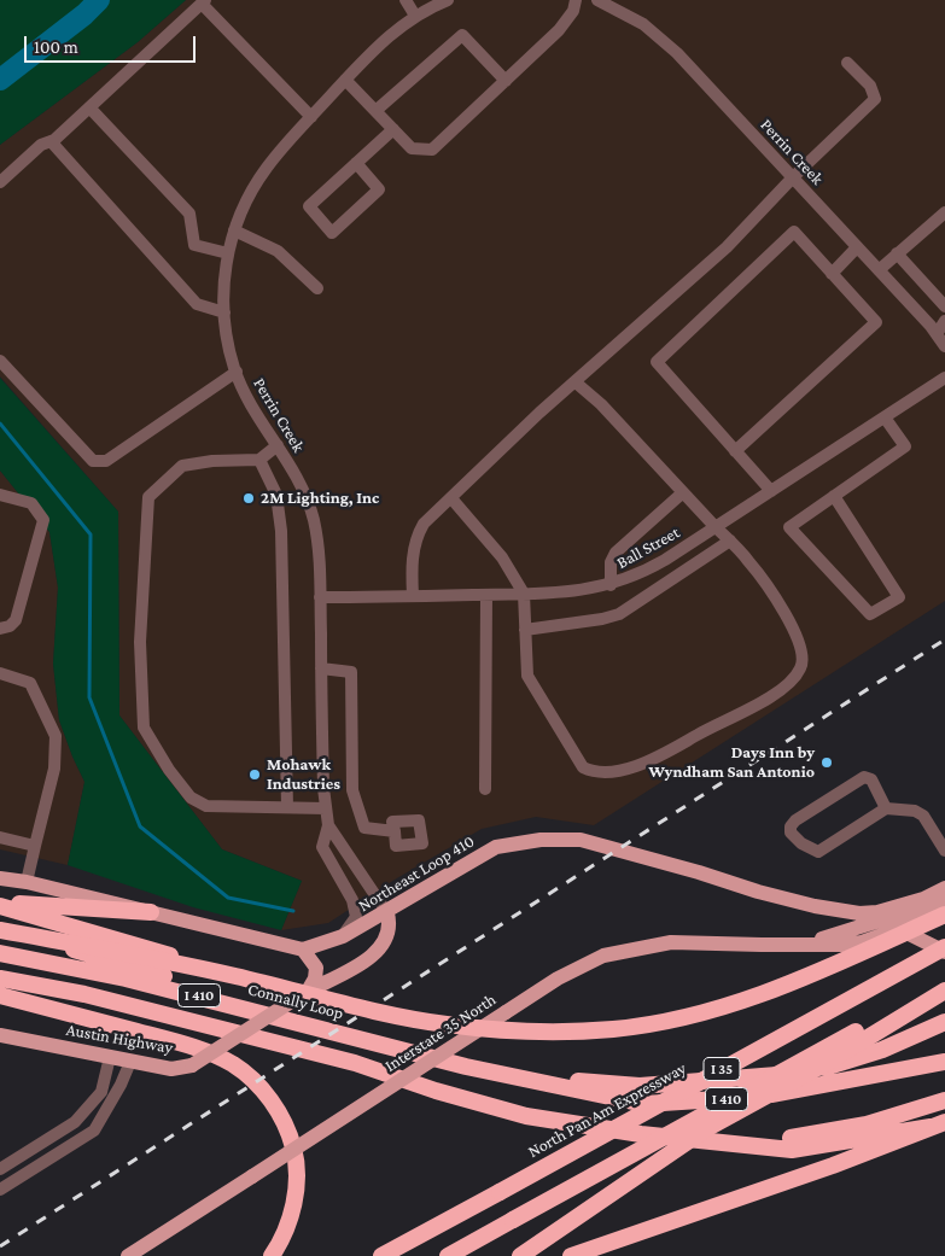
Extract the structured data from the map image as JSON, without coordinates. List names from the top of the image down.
{
  "streets": {
    "highway": [
      "I 410",
      "Connally Loop",
      "I 35",
      "North Pan Am Expressway"
    ],
    "main road": ["Northeast Loop 410", "Interstate 35 North", "Austin Highway"],
    "street": ["Perrin Creek", "Ball Street"]
  },
  "crossings": [
    ["Perrin Creek", "Ball Street"],
    ["Perrin Creek", "Northeast Loop 410"],
    ["Perrin Creek", "Austin Highway"],
    ["Northeast Loop 410", "Interstate 35 North"],
    ["Northeast Loop 410", "Austin Highway"],
    ["I 410", "Connally Loop"]
  ],
  "places": ["2M Lighting, Inc", "Days Inn by Wyndham San Antonio", "Mohawk Industries"],
  "scale_bar": "100 m"
}
